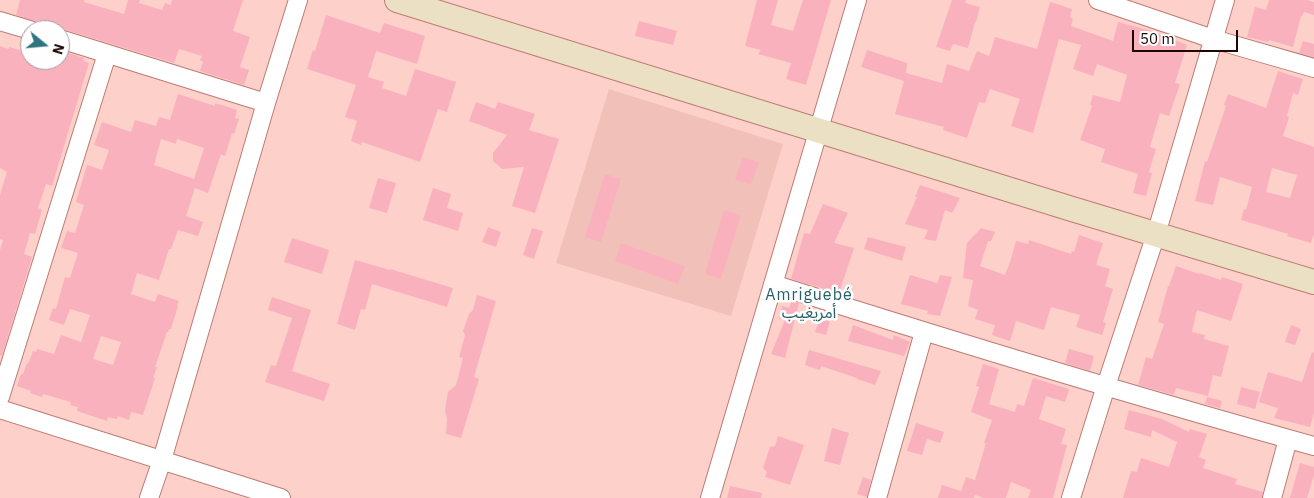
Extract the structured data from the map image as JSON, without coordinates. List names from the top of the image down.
{
  "districts": ["Amriguebé أمريغيب"],
  "scale_bar": "50 m",
  "north": "right"
}
